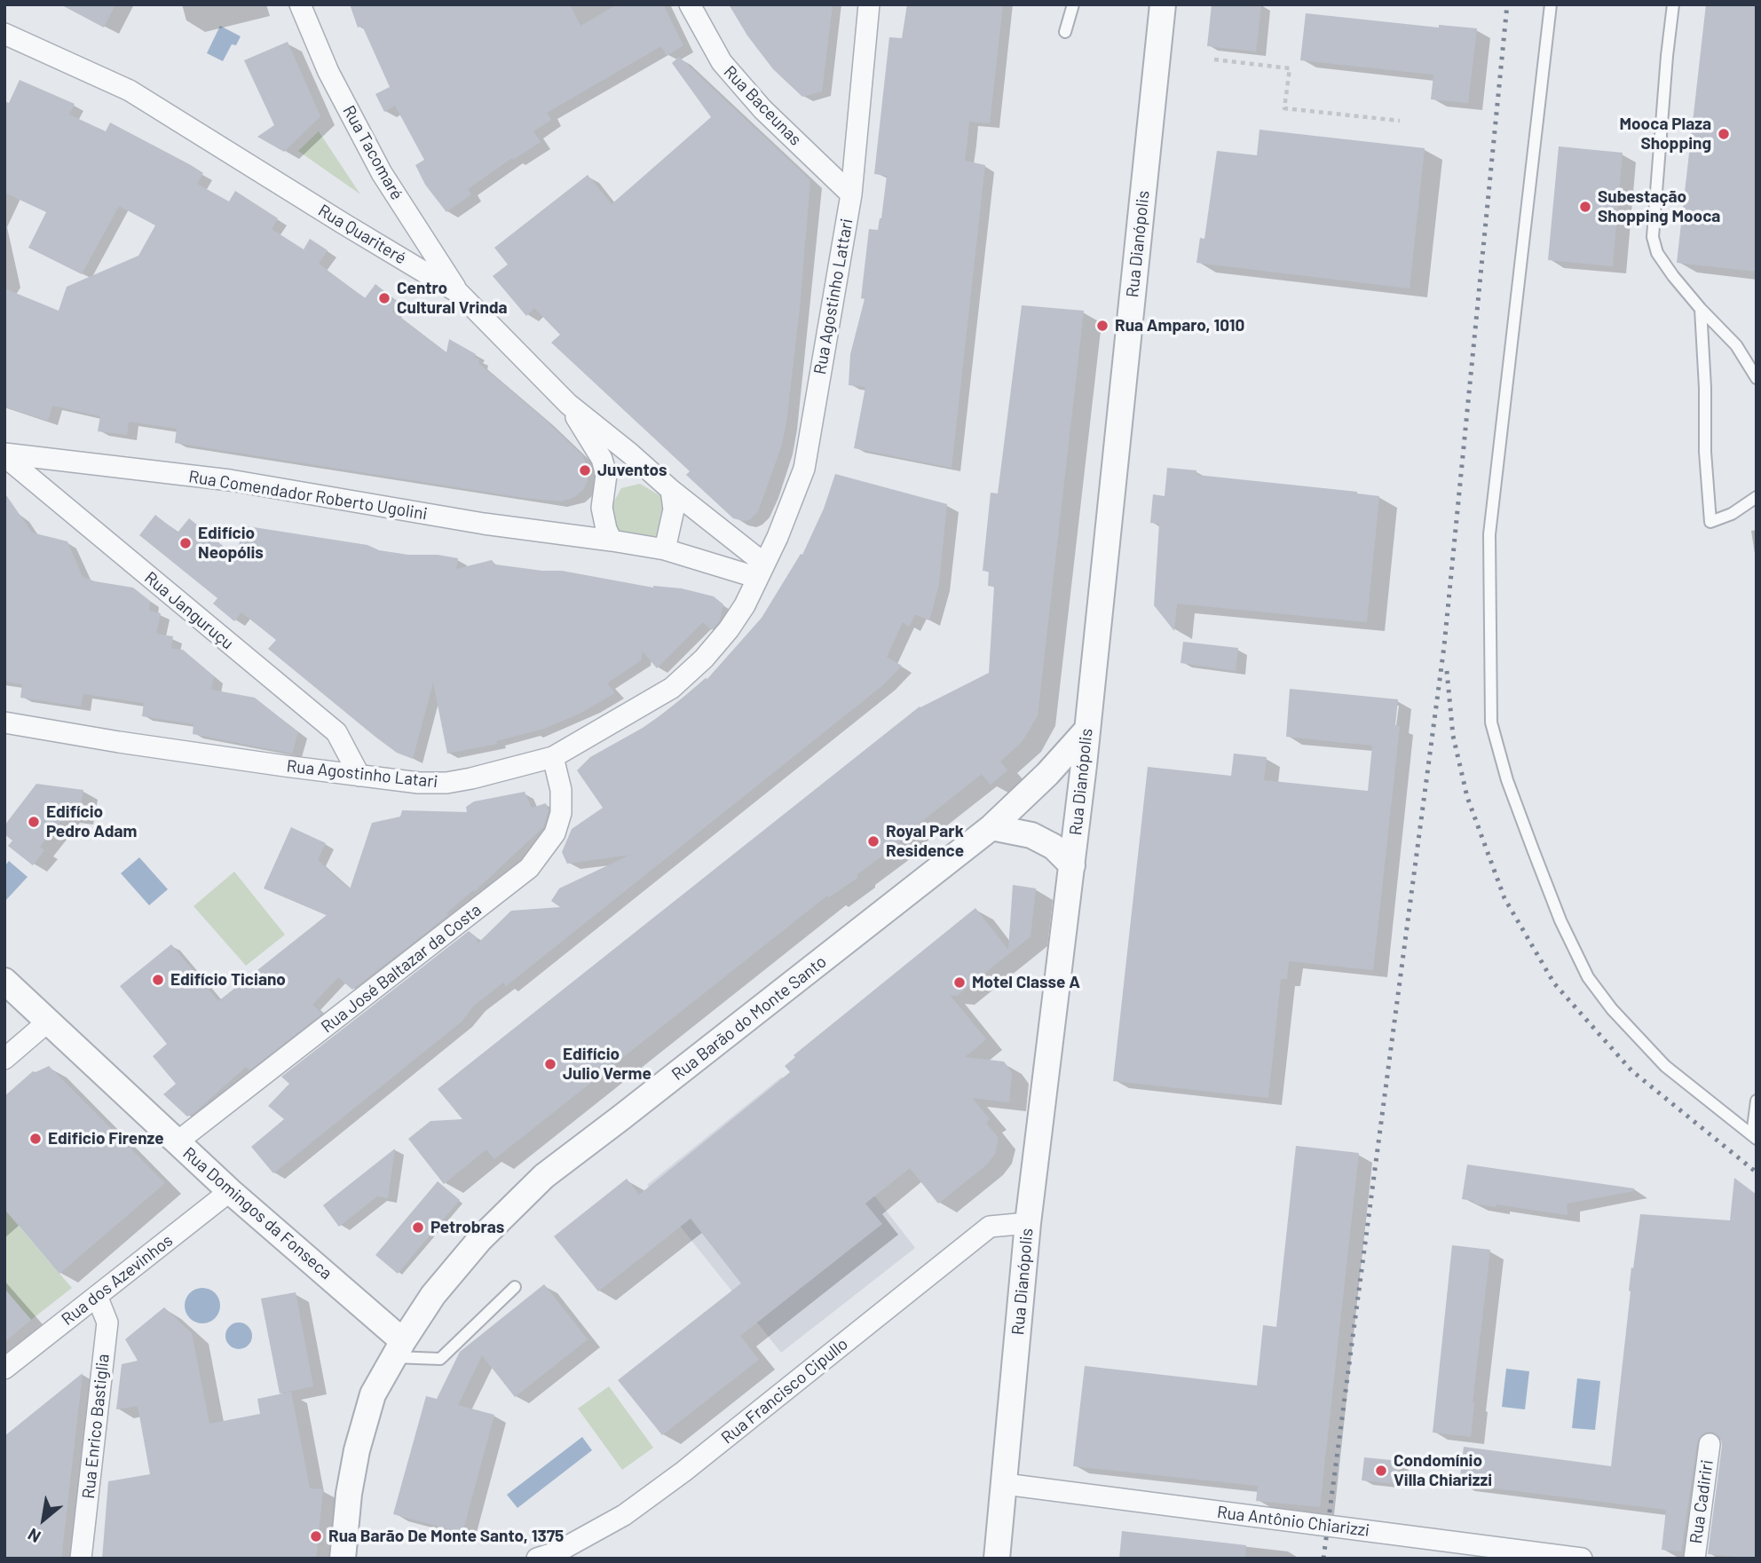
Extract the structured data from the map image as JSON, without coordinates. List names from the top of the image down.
{
  "streets": {
    "street": [
      "Rua Baceunas",
      "Rua Tacomaré",
      "Rua Quariteré",
      "Rua Dianópolis",
      "Rua Agostinho Lattari",
      "Rua Comendador Roberto Ugolini",
      "Rua Janguruçu",
      "Rua Agostinho Latari",
      "Rua José Baltazar da Costa",
      "Rua Barão do Monte Santo",
      "Rua Domingos da Fonseca",
      "Rua dos Azevinhos",
      "Rua Francisco Cipullo",
      "Rua Enrico Bastiglia",
      "Rua Cadiriri",
      "Rua Antônio Chiarizzi"
    ]
  },
  "crossings": [
    ["Rua Baceunas", "Rua Agostinho Lattari"],
    ["Rua Tacomaré", "Rua Quariteré"],
    ["Rua Quariteré", "Rua Agostinho Lattari"],
    ["Rua Quariteré", "Rua Comendador Roberto Ugolini"],
    ["Rua Quariteré", "Rua Agostinho Latari"],
    ["Rua Dianópolis", "Rua Barão do Monte Santo"],
    ["Rua Dianópolis", "Rua Francisco Cipullo"],
    ["Rua Dianópolis", "Rua Antônio Chiarizzi"],
    ["Rua Agostinho Lattari", "Rua Comendador Roberto Ugolini"],
    ["Rua Agostinho Lattari", "Rua Agostinho Latari"],
    ["Rua Comendador Roberto Ugolini", "Rua Janguruçu"],
    ["Rua Comendador Roberto Ugolini", "Rua Agostinho Latari"],
    ["Rua Janguruçu", "Rua Agostinho Latari"],
    ["Rua Agostinho Latari", "Rua José Baltazar da Costa"],
    ["Rua José Baltazar da Costa", "Rua Domingos da Fonseca"],
    ["Rua Barão do Monte Santo", "Rua Domingos da Fonseca"],
    ["Rua Domingos da Fonseca", "Rua dos Azevinhos"],
    ["Rua dos Azevinhos", "Rua Enrico Bastiglia"]
  ],
  "places": [
    "Mooca Plaza Shopping",
    "Subestação Shopping Mooca",
    "Centro Cultural Vrinda",
    "Rua Amparo, 1010",
    "Juventos",
    "Edifício Neopólis",
    "Edifício Pedro Adam",
    "Royal Park Residence",
    "Edifício Ticiano",
    "Motel Classe A",
    "Edifício Julio Verme",
    "Edificio Firenze",
    "Petrobras",
    "Condomínio Villa Chiarizzi",
    "Rua Barão De Monte Santo, 1375"
  ],
  "north": "bottom left"
}
